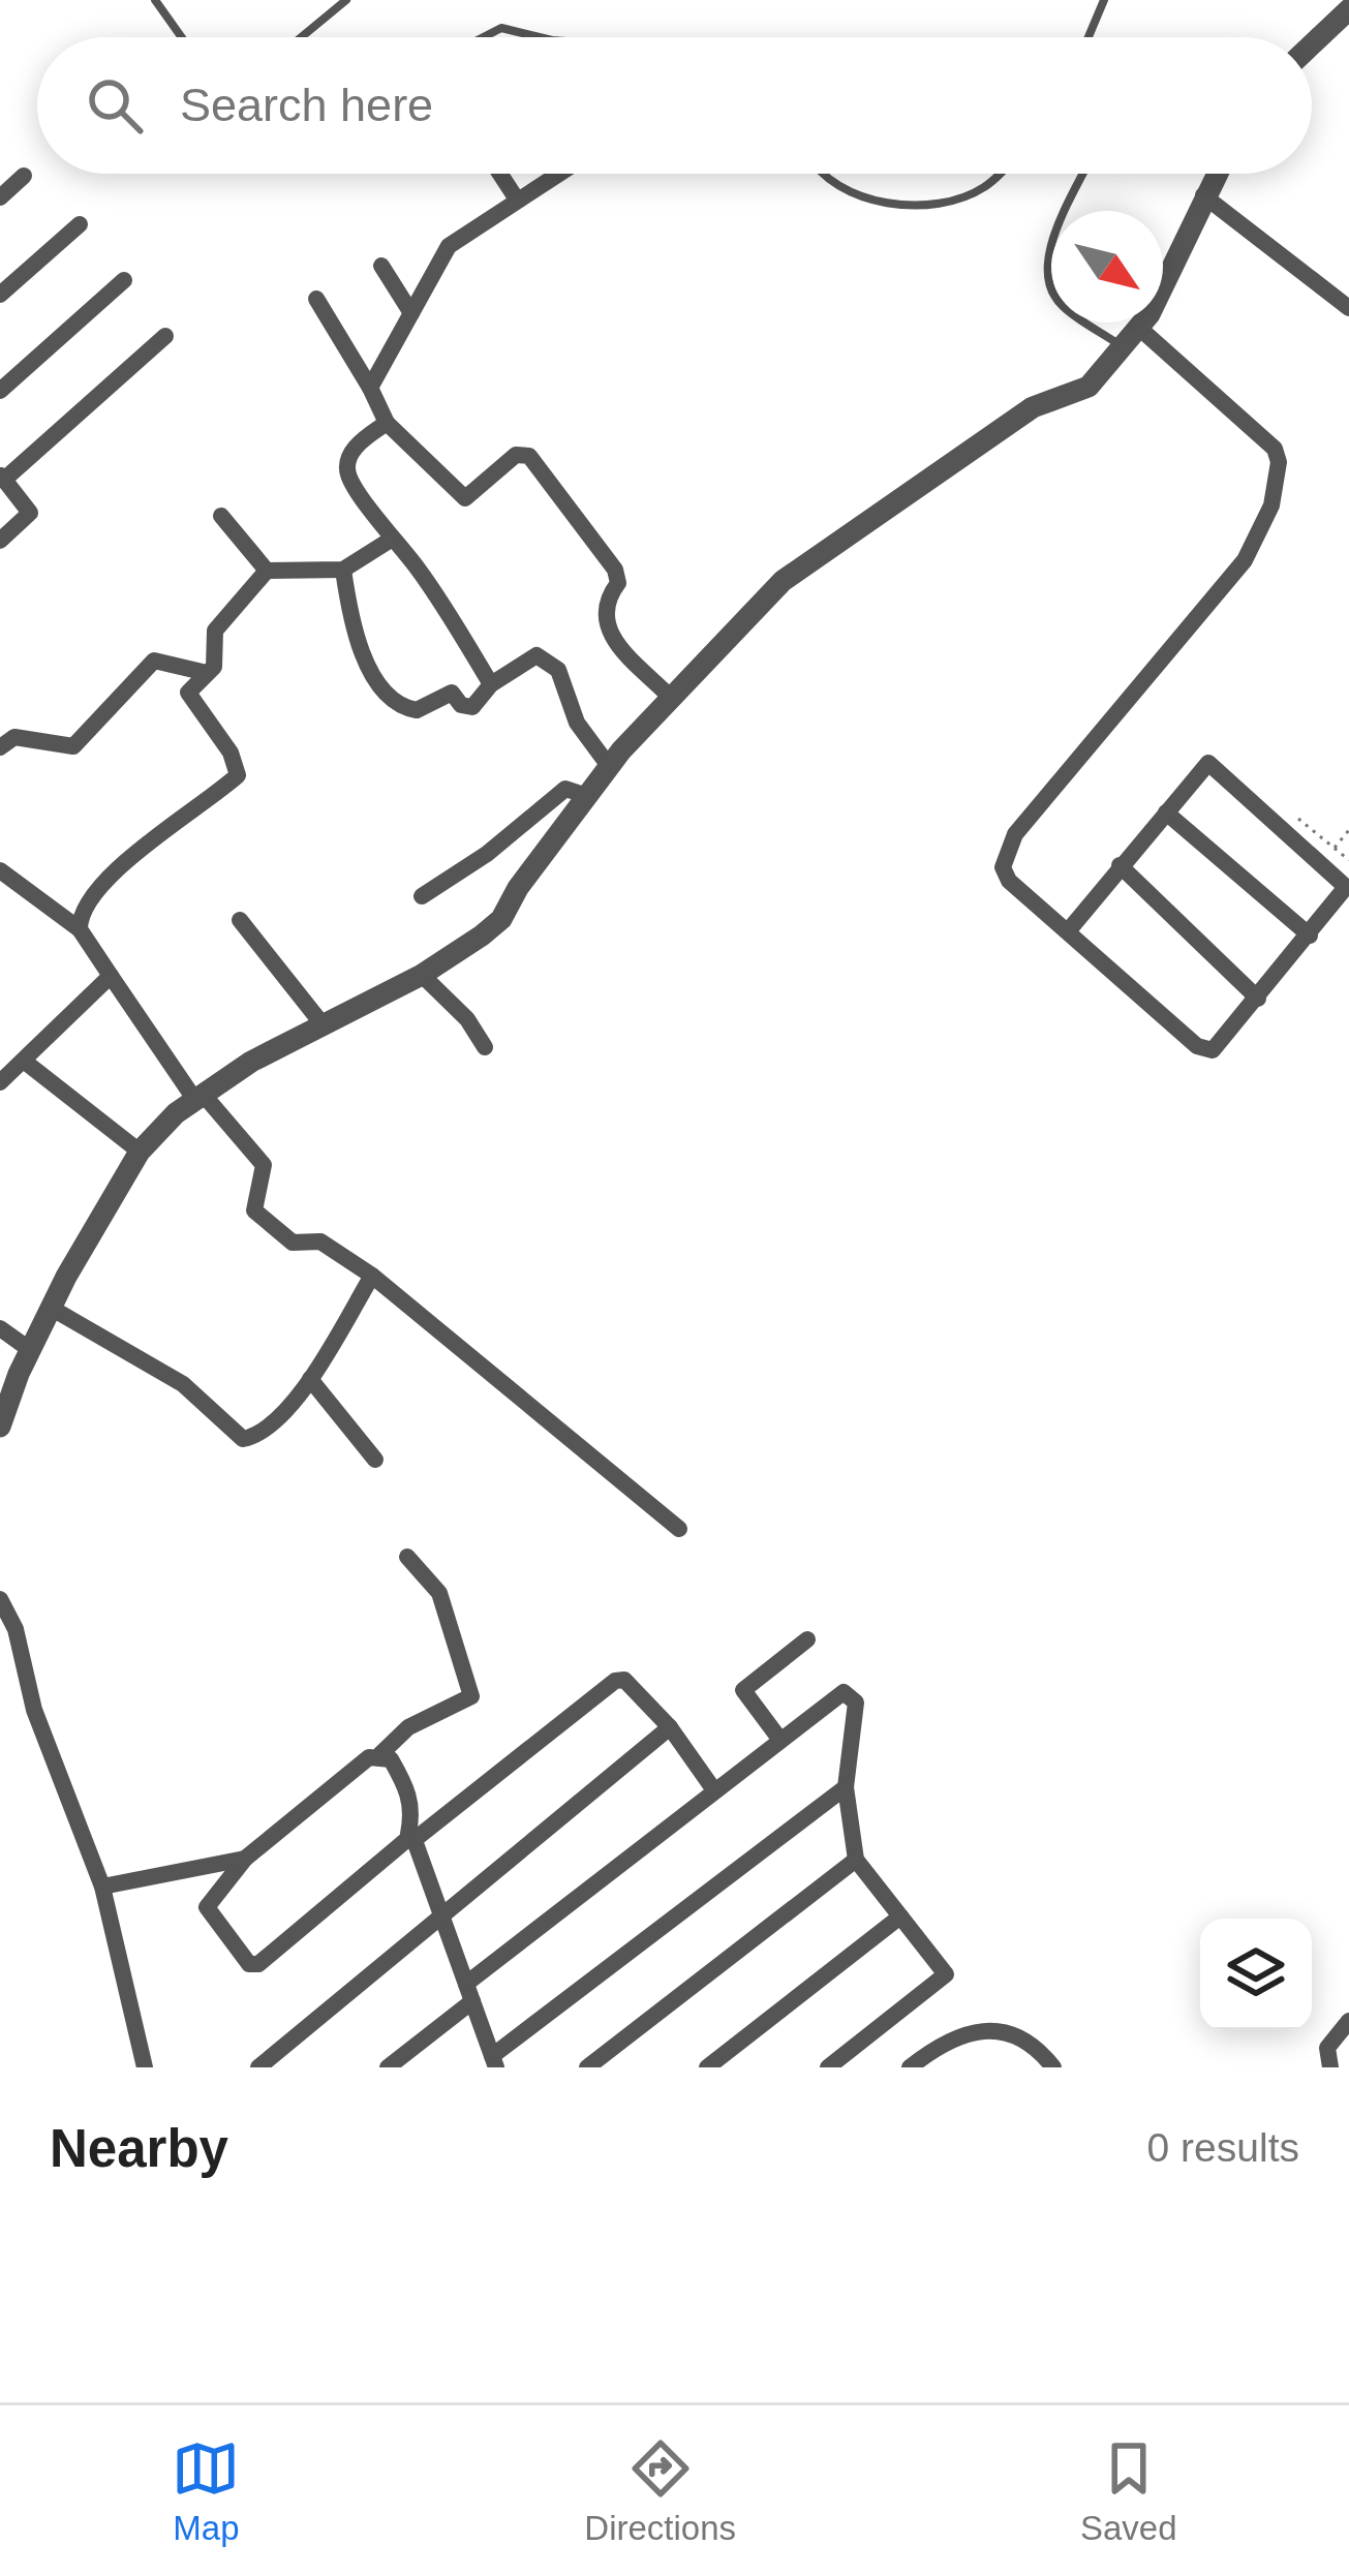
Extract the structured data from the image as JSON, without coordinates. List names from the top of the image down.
{
  "north": "bottom right",
  "page": {
    "search": "Search here",
    "heading": ["Nearby", "0 results"],
    "nav": ["Map", "Directions", "Saved"]
  }
}
